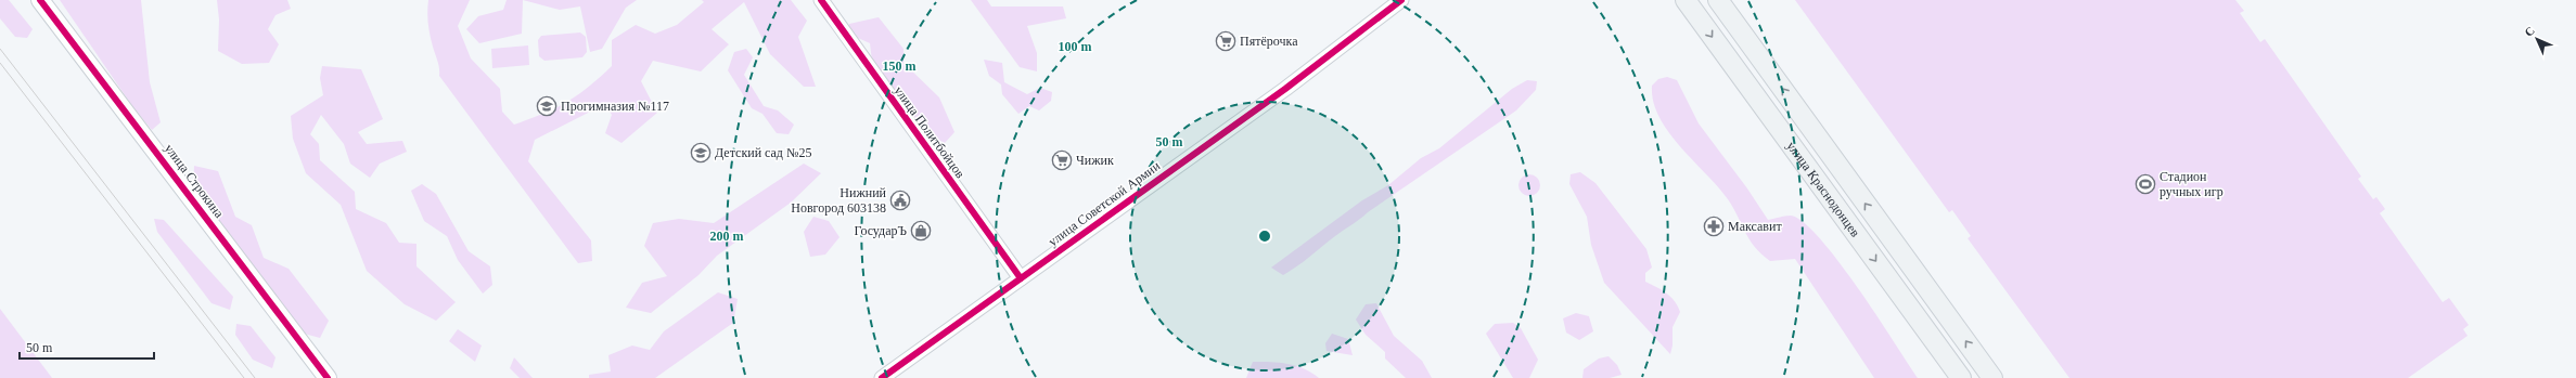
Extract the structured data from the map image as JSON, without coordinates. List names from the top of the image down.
{
  "streets": {
    "main road": ["улица Краснодонцев"],
    "street": ["улица Политбойцов", "улица Строкина", "улица Советской Армии"]
  },
  "crossings": [
    ["улица Политбойцов", "улица Советской Армии"]
  ],
  "places": {
    "supermarket": ["Пятёрочка", "Чижик"],
    "school or university": ["Прогимназия №117", "Детский сад №25"],
    "sports": ["Стадион ручных игр"],
    "public building": ["Нижний Новгород 603138"],
    "pharmacy": ["Максавит"],
    "shop": ["ГосударЪ"]
  },
  "scale_bar": "50 m",
  "north": "top left",
  "rings": [
    "100 m",
    "150 m",
    "50 m",
    "200 m"
  ]
}
